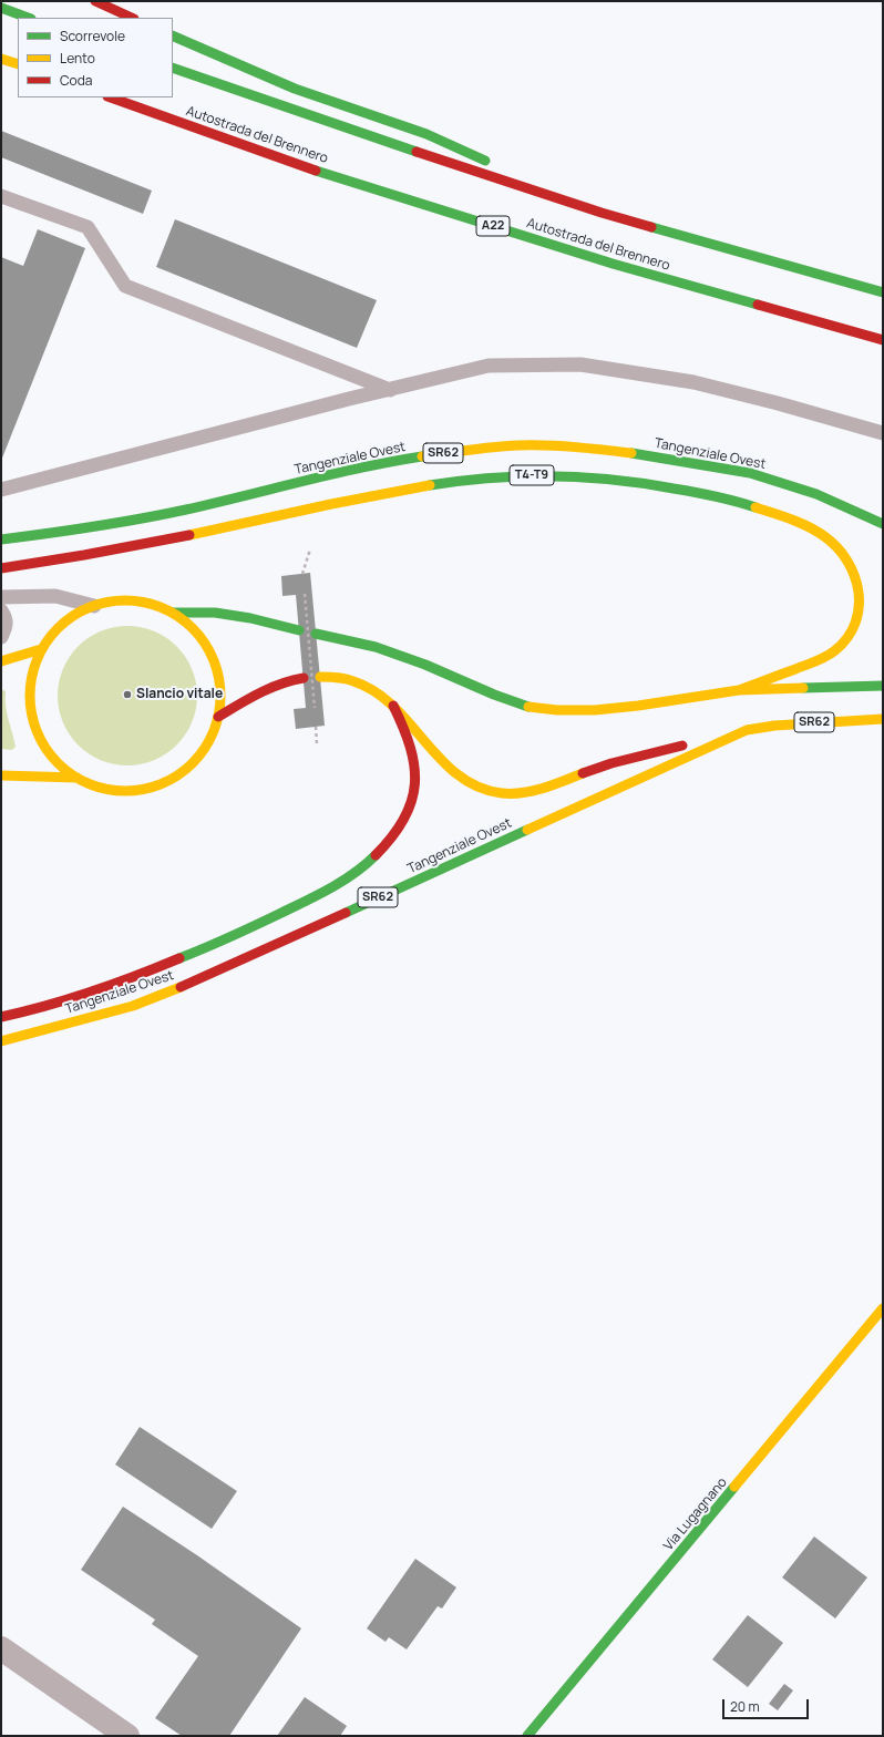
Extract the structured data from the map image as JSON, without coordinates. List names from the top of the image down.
{
  "streets": {
    "main road": [
      "Autostrada del Brennero",
      "A22",
      "SR62",
      "Tangenziale Ovest",
      "T4-T9",
      "Via Lugagnano"
    ]
  },
  "places": ["Slancio vitale"],
  "legend": ["Scorrevole", "Lento", "Coda"],
  "scale_bar": "20 m"
}
